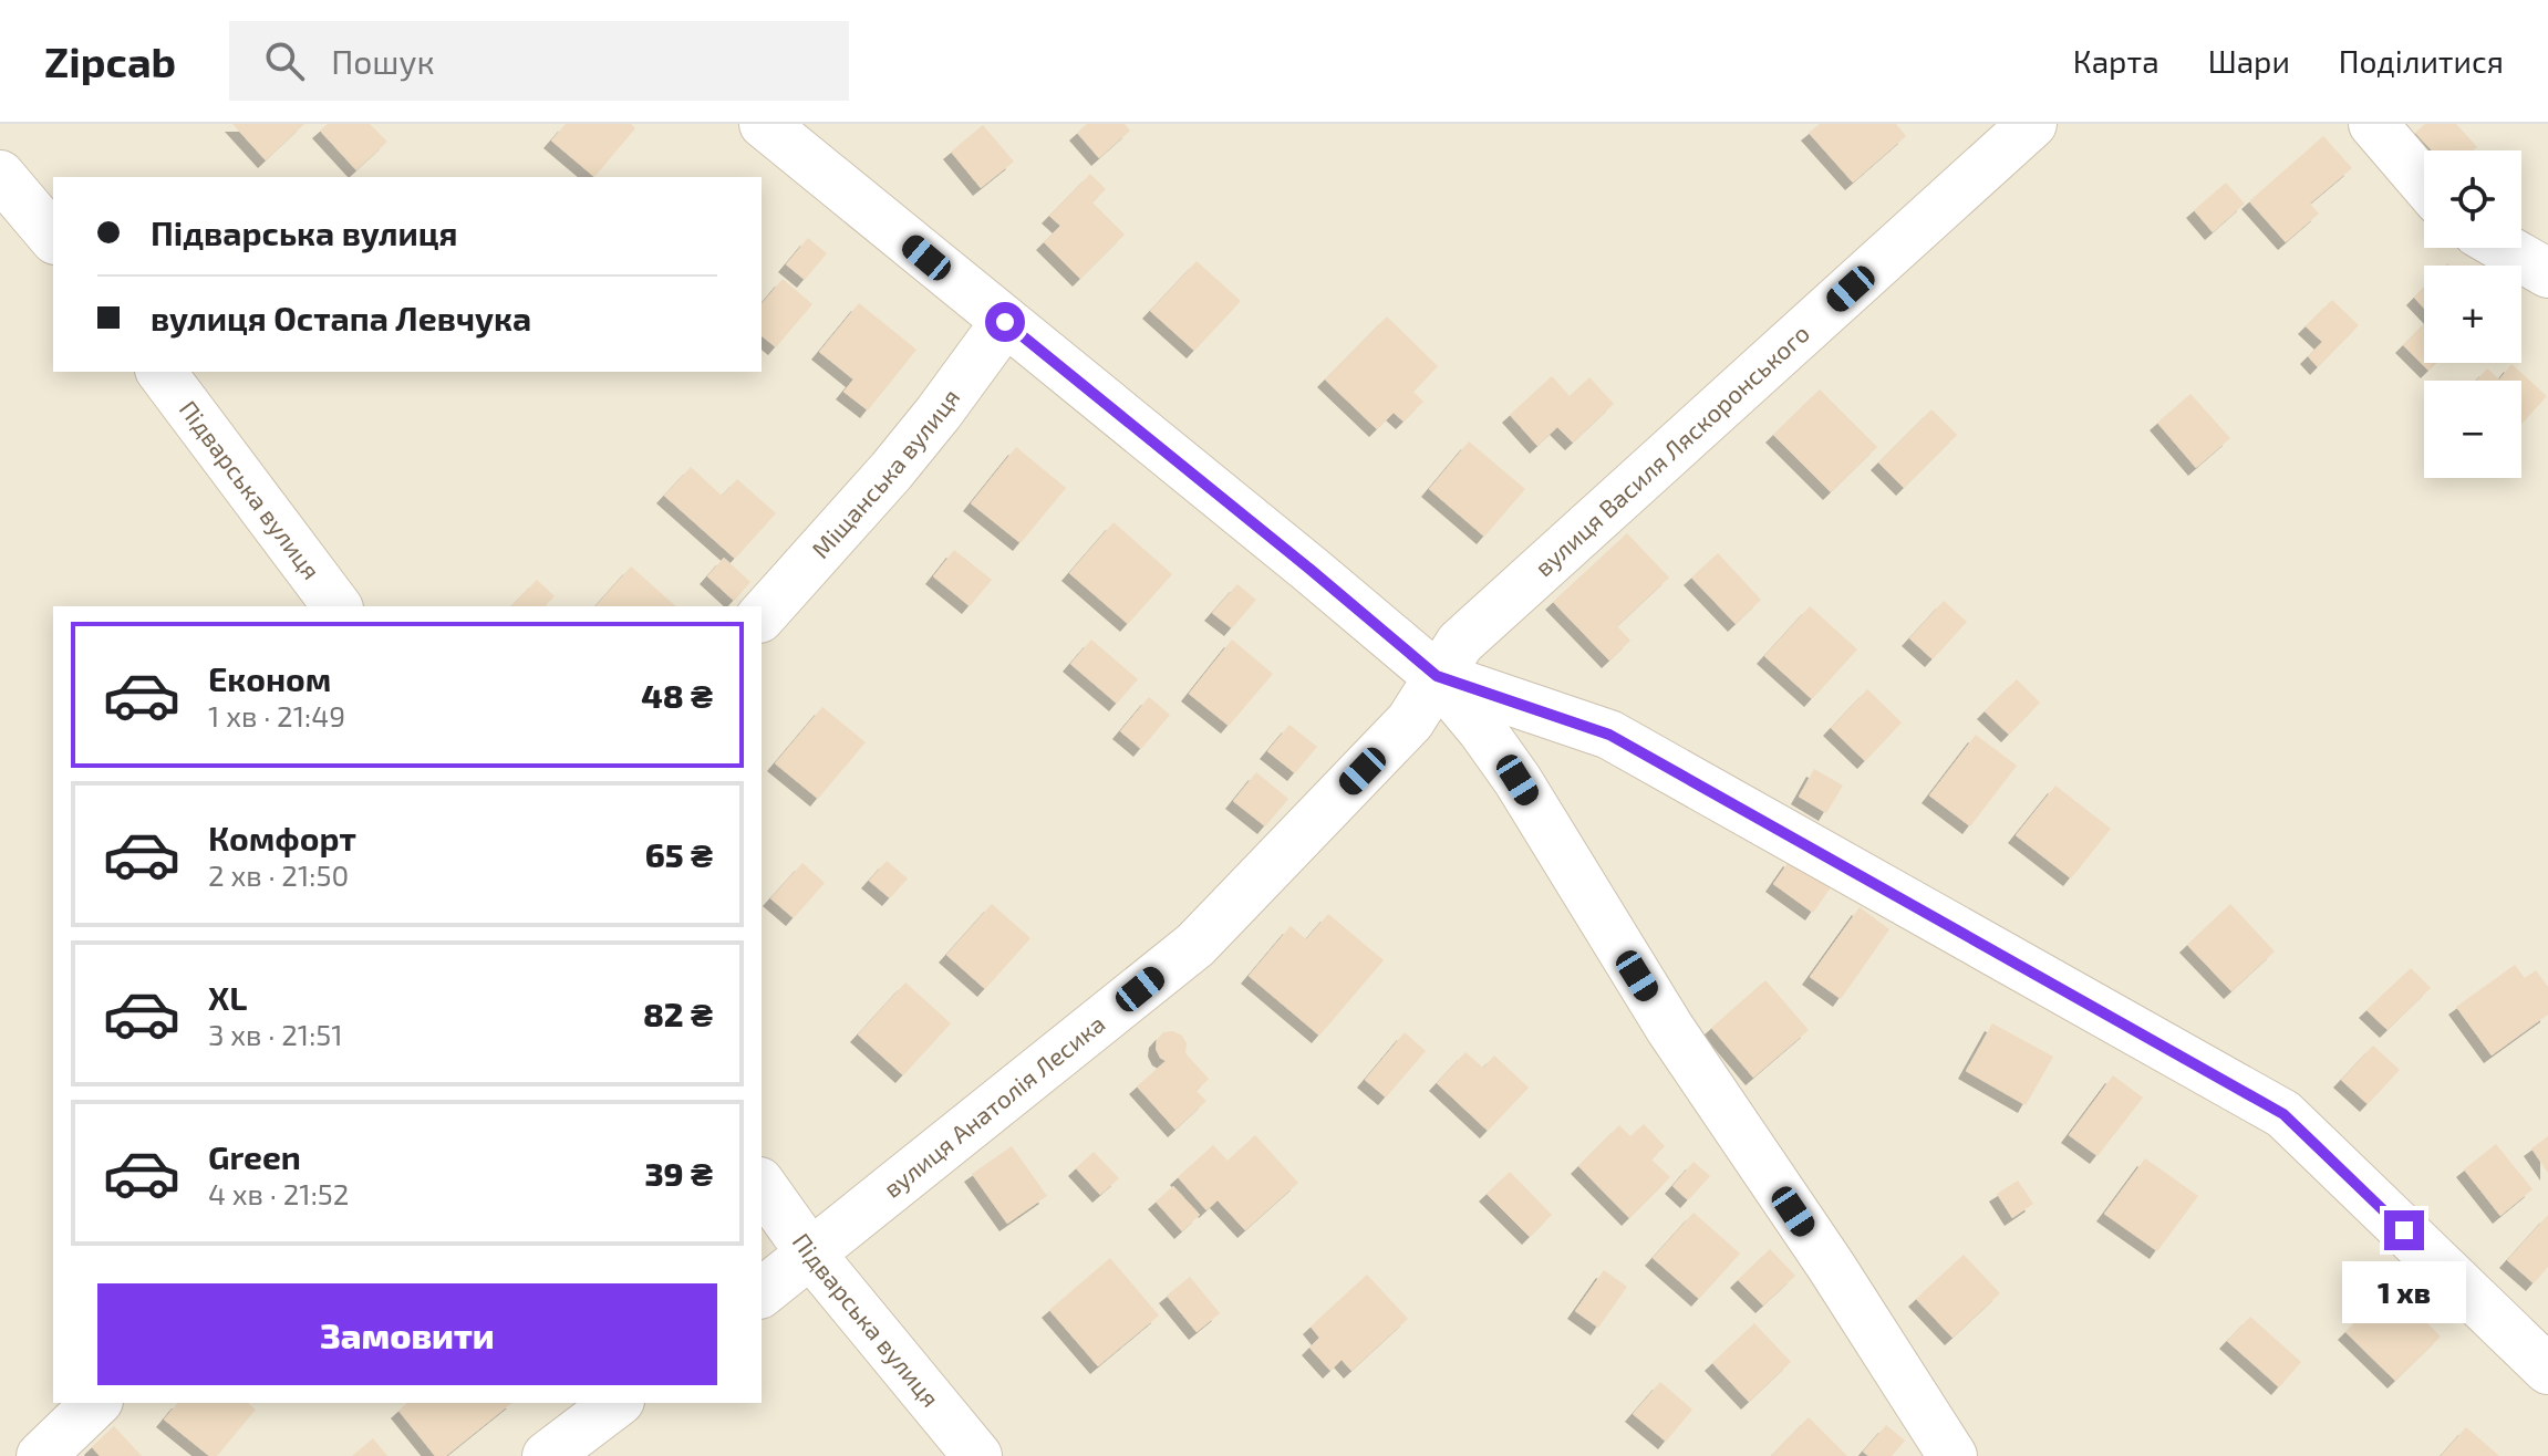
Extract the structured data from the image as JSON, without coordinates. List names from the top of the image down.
{
  "streets": {
    "street": [
      "вулиця Василя Ляскоронського",
      "Міщанська вулиця",
      "Підварська вулиця",
      "вулиця Анатолія Лесика"
    ]
  },
  "crossings": [
    ["вулиця Василя Ляскоронського", "вулиця Анатолія Лесика"],
    ["Підварська вулиця", "вулиця Анатолія Лесика"]
  ],
  "page": {
    "header": "Zipcab",
    "search": "Пошук",
    "nav": ["Карта", "Шари", "Поділитися"],
    "map_buttons": ["+", "−"],
    "banner": ["Підварська вулиця", "вулиця Остапа Левчука"],
    "list": [
      {
        "name": "Економ",
        "note": "1 хв · 21:49",
        "value": "48 ₴"
      },
      {
        "name": "Комфорт",
        "note": "2 хв · 21:50",
        "value": "65 ₴"
      },
      {
        "name": "XL",
        "note": "3 хв · 21:51",
        "value": "82 ₴"
      },
      {
        "name": "Green",
        "note": "4 хв · 21:52",
        "value": "39 ₴"
      }
    ],
    "bubble": "1 хв",
    "buttons": "Замовити"
  }
}
